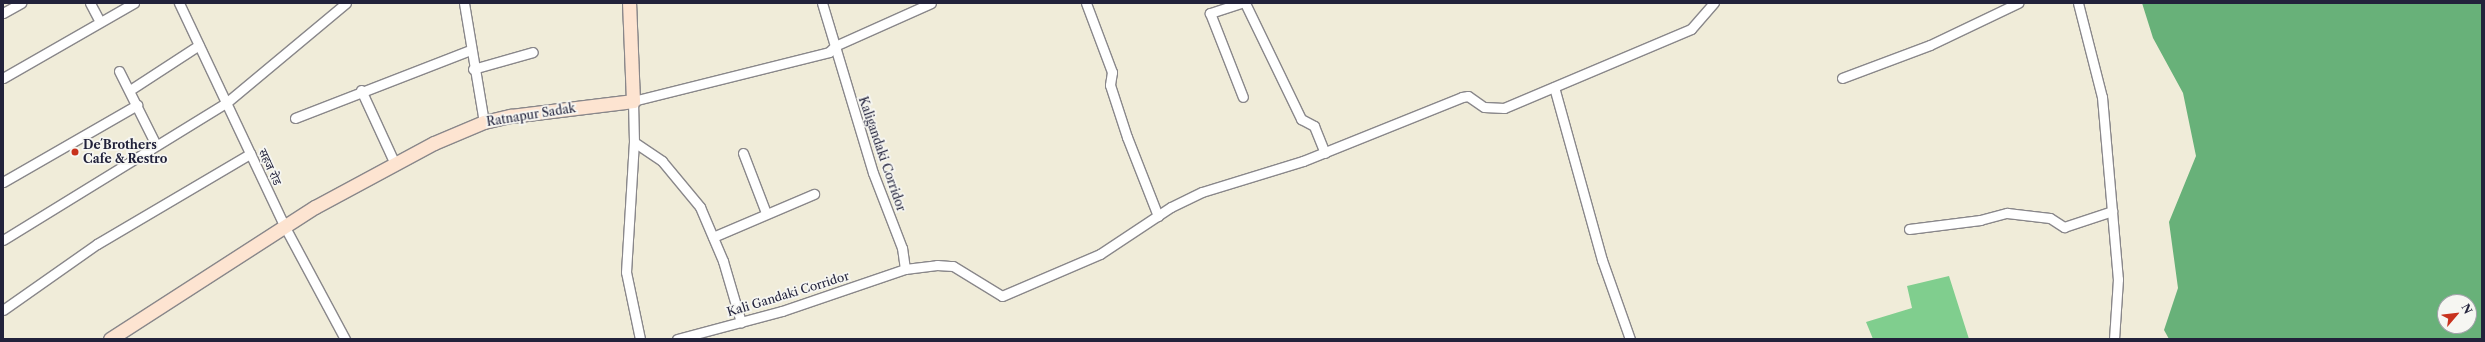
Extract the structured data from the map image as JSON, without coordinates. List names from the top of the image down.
{
  "streets": {
    "main road": ["Ratnapur Sadak"],
    "street": ["Kaligandaki Corridor", "सहज रोड", "Kali Gandaki Corridor"]
  },
  "crossings": [
    ["Ratnapur Sadak", "सहज रोड"],
    ["Kaligandaki Corridor", "Kali Gandaki Corridor"]
  ],
  "places": ["De´Brothers Cafe & Restro"],
  "north": "top right"
}
